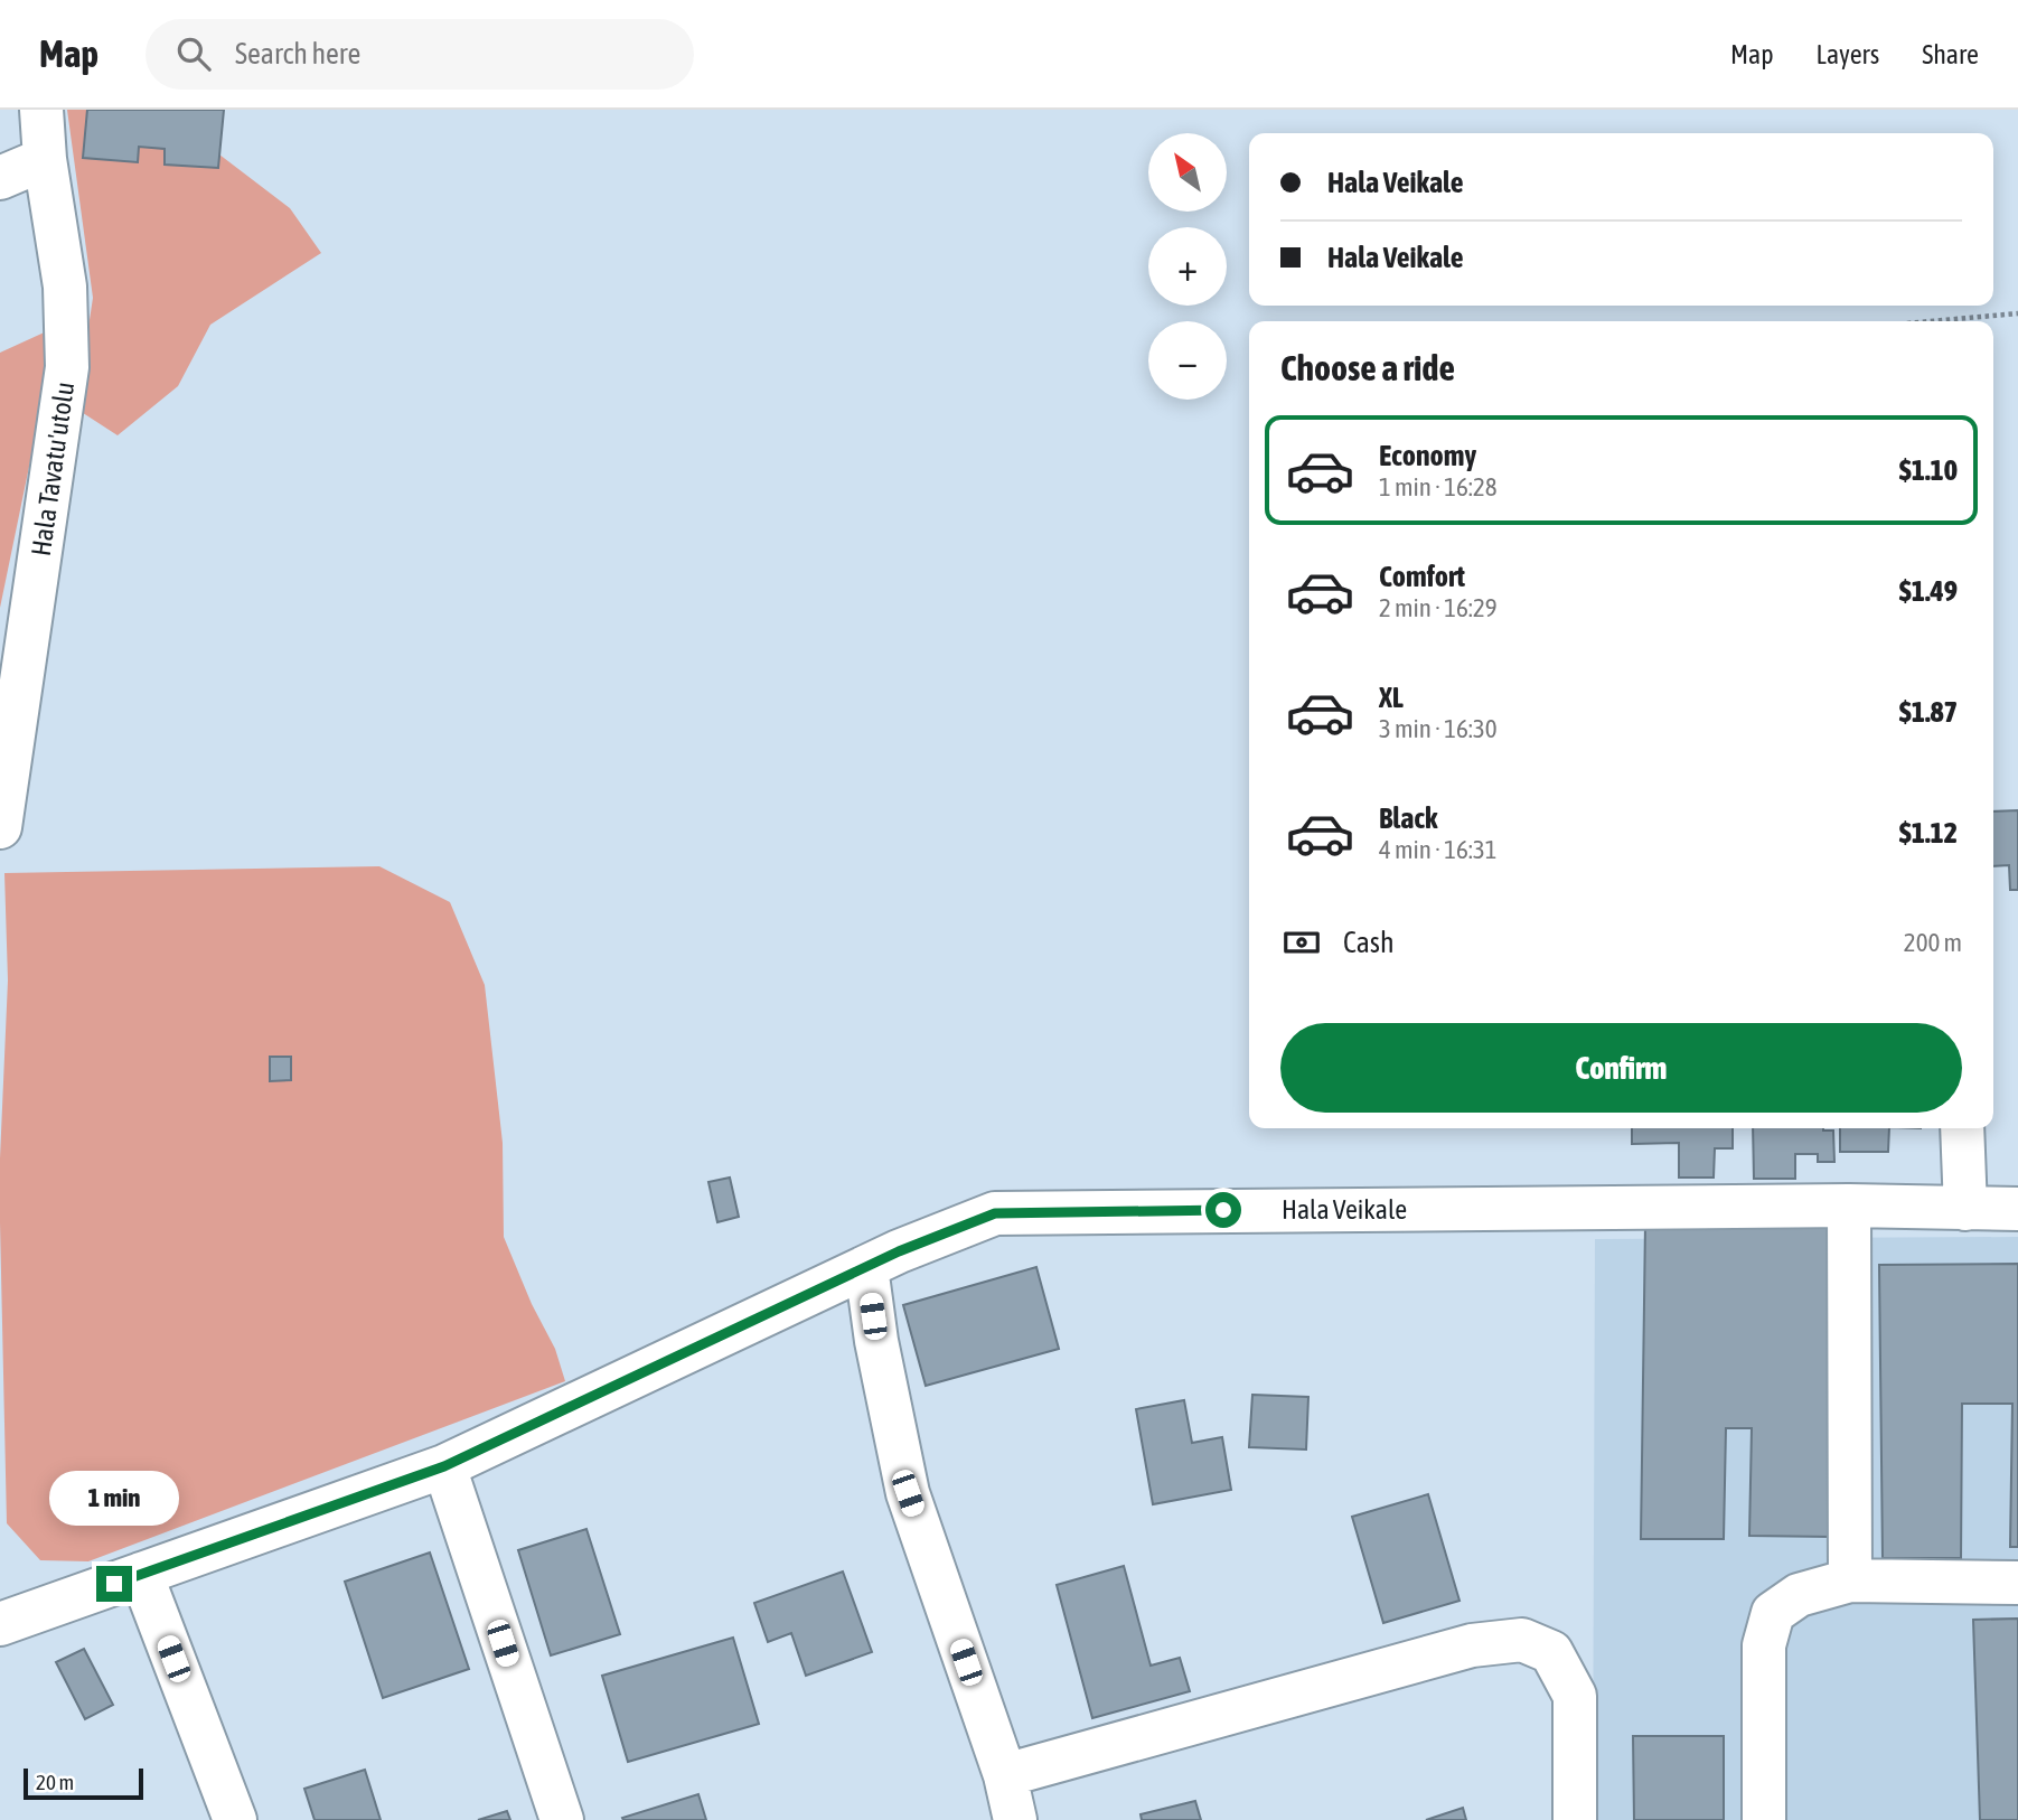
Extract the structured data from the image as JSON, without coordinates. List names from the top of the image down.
{
  "streets": {
    "street": ["Hala Tavatu'utolu", "Hala Veikale"]
  },
  "scale_bar": "20 m",
  "north": "top left",
  "page": {
    "header": "Map",
    "search": "Search here",
    "nav": ["Map", "Layers", "Share"],
    "map_buttons": ["+", "−"],
    "banner": ["Hala Veikale", "Hala Veikale"],
    "heading": "Choose a ride",
    "list": [
      {
        "name": "Economy",
        "note": "1 min · 16:28",
        "value": "$1.10"
      },
      {
        "name": "Comfort",
        "note": "2 min · 16:29",
        "value": "$1.49"
      },
      {
        "name": "XL",
        "note": "3 min · 16:30",
        "value": "$1.87"
      },
      {
        "name": "Black",
        "note": "4 min · 16:31",
        "value": "$1.12"
      }
    ],
    "pay": ["Cash", "200 m"],
    "buttons": "Confirm",
    "bubble": "1 min",
    "scale": "20 m"
  }
}
